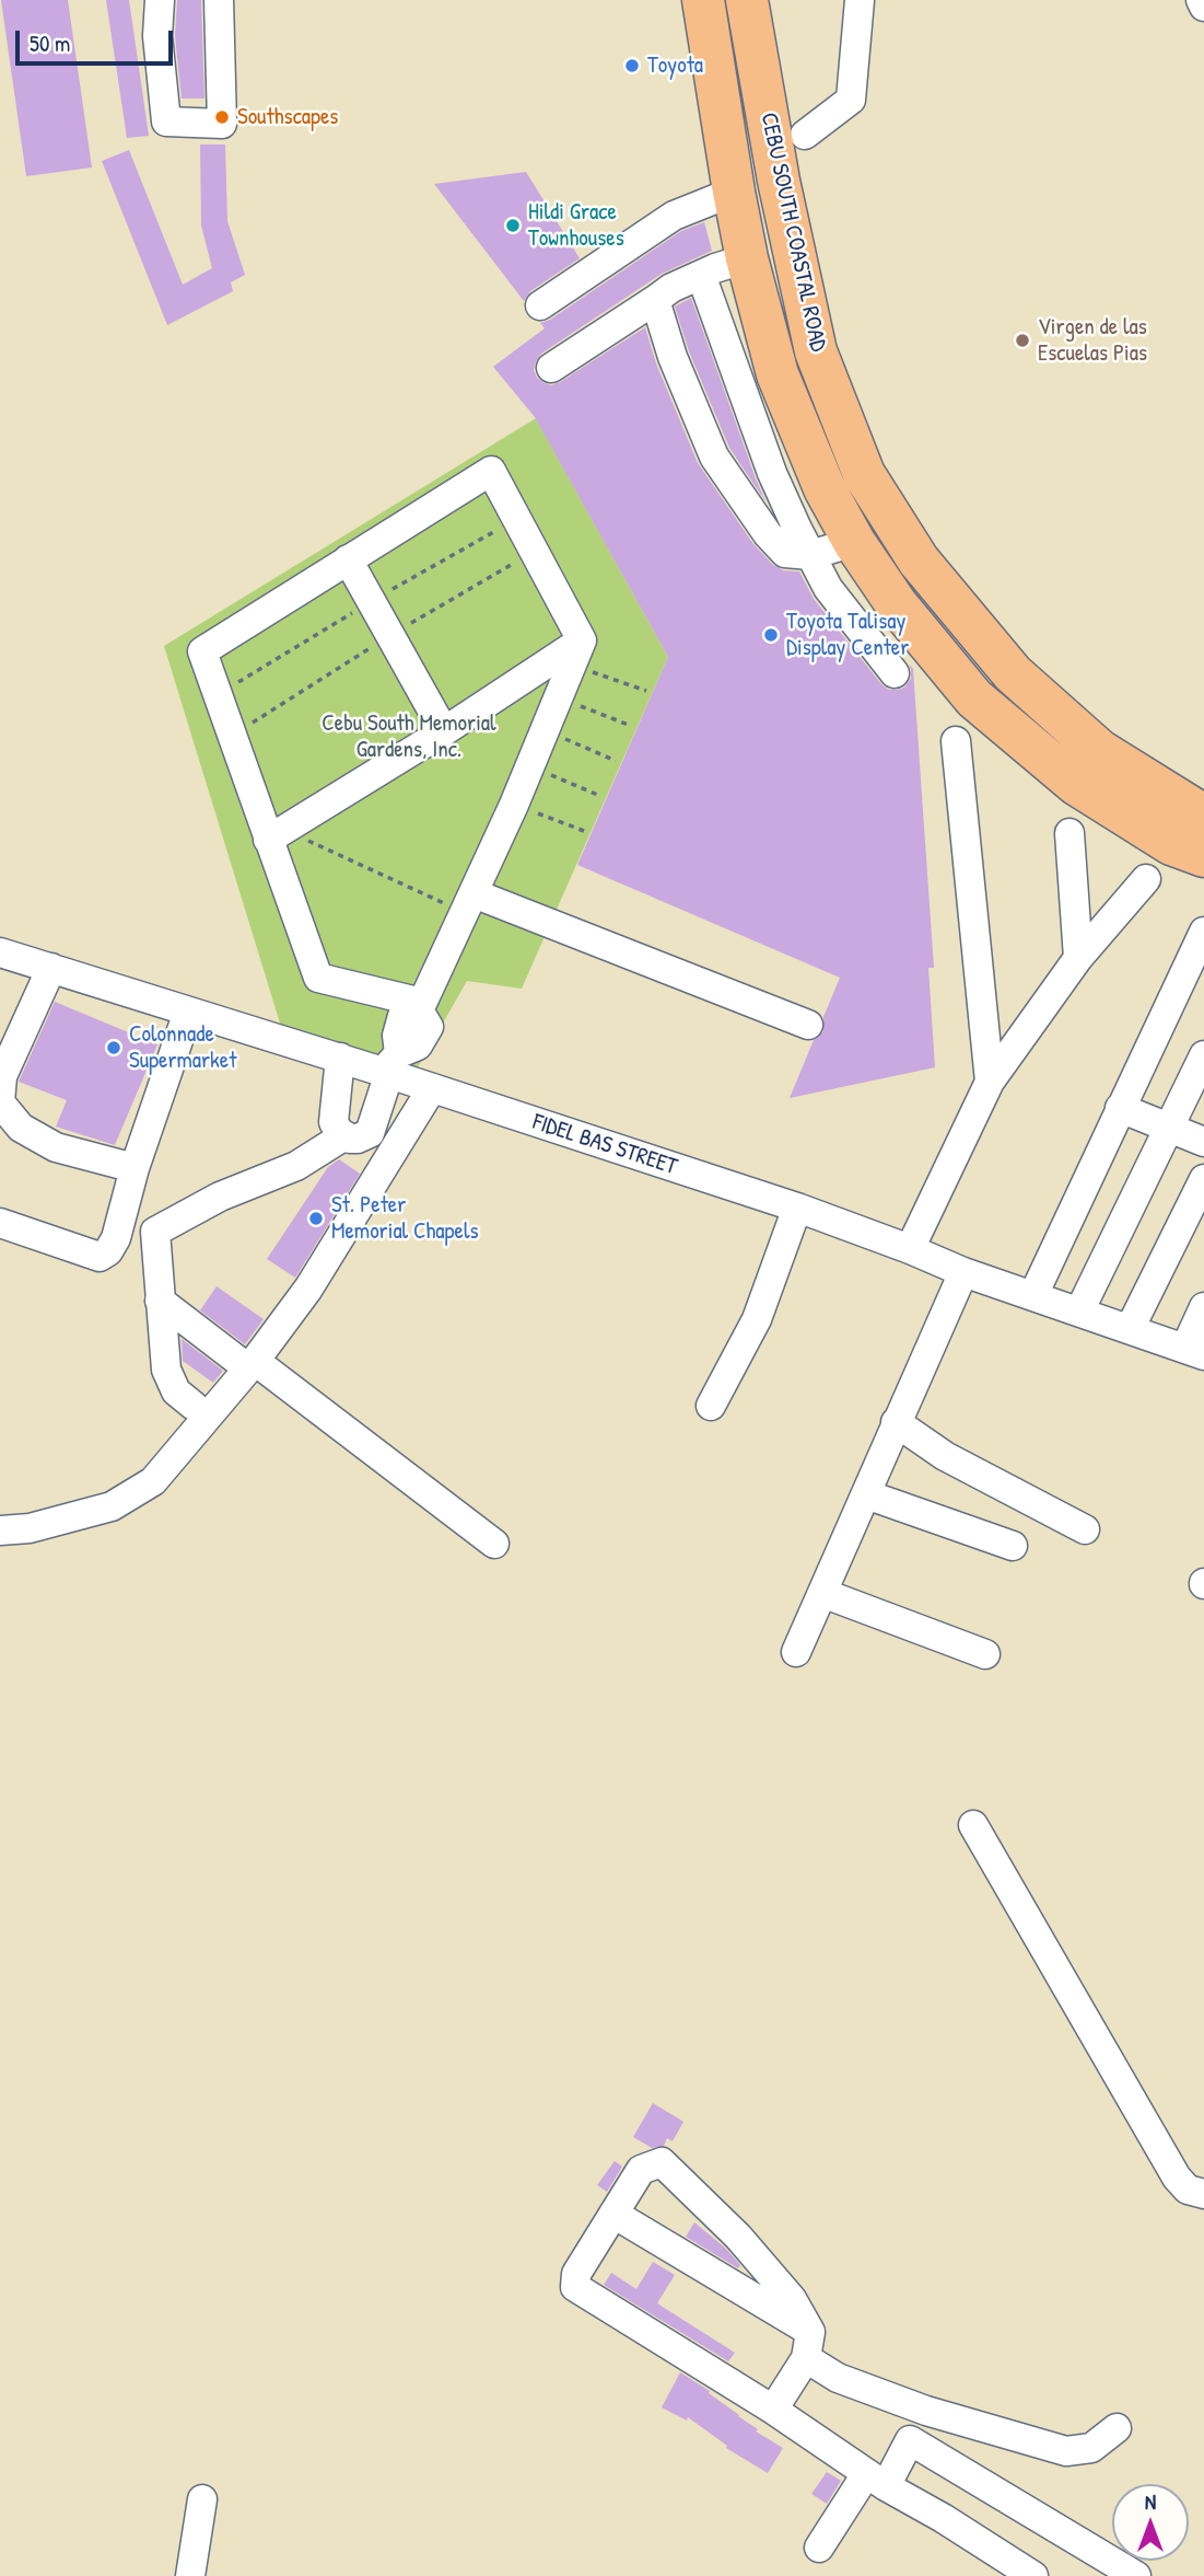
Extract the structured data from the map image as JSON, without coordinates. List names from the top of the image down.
{
  "streets": {
    "highway": ["CEBU SOUTH COASTAL ROAD"],
    "street": ["FIDEL BAS STREET"]
  },
  "parks": ["Cebu South Memorial Gardens, Inc."],
  "places": [
    "Toyota",
    "Southscapes",
    "Hildi Grace Townhouses",
    "Virgen de las Escuelas Pias",
    "Toyota Talisay Display Center",
    "Colonnade Supermarket",
    "St. Peter Memorial Chapels"
  ],
  "scale_bar": "50 m",
  "north": "top"
}
